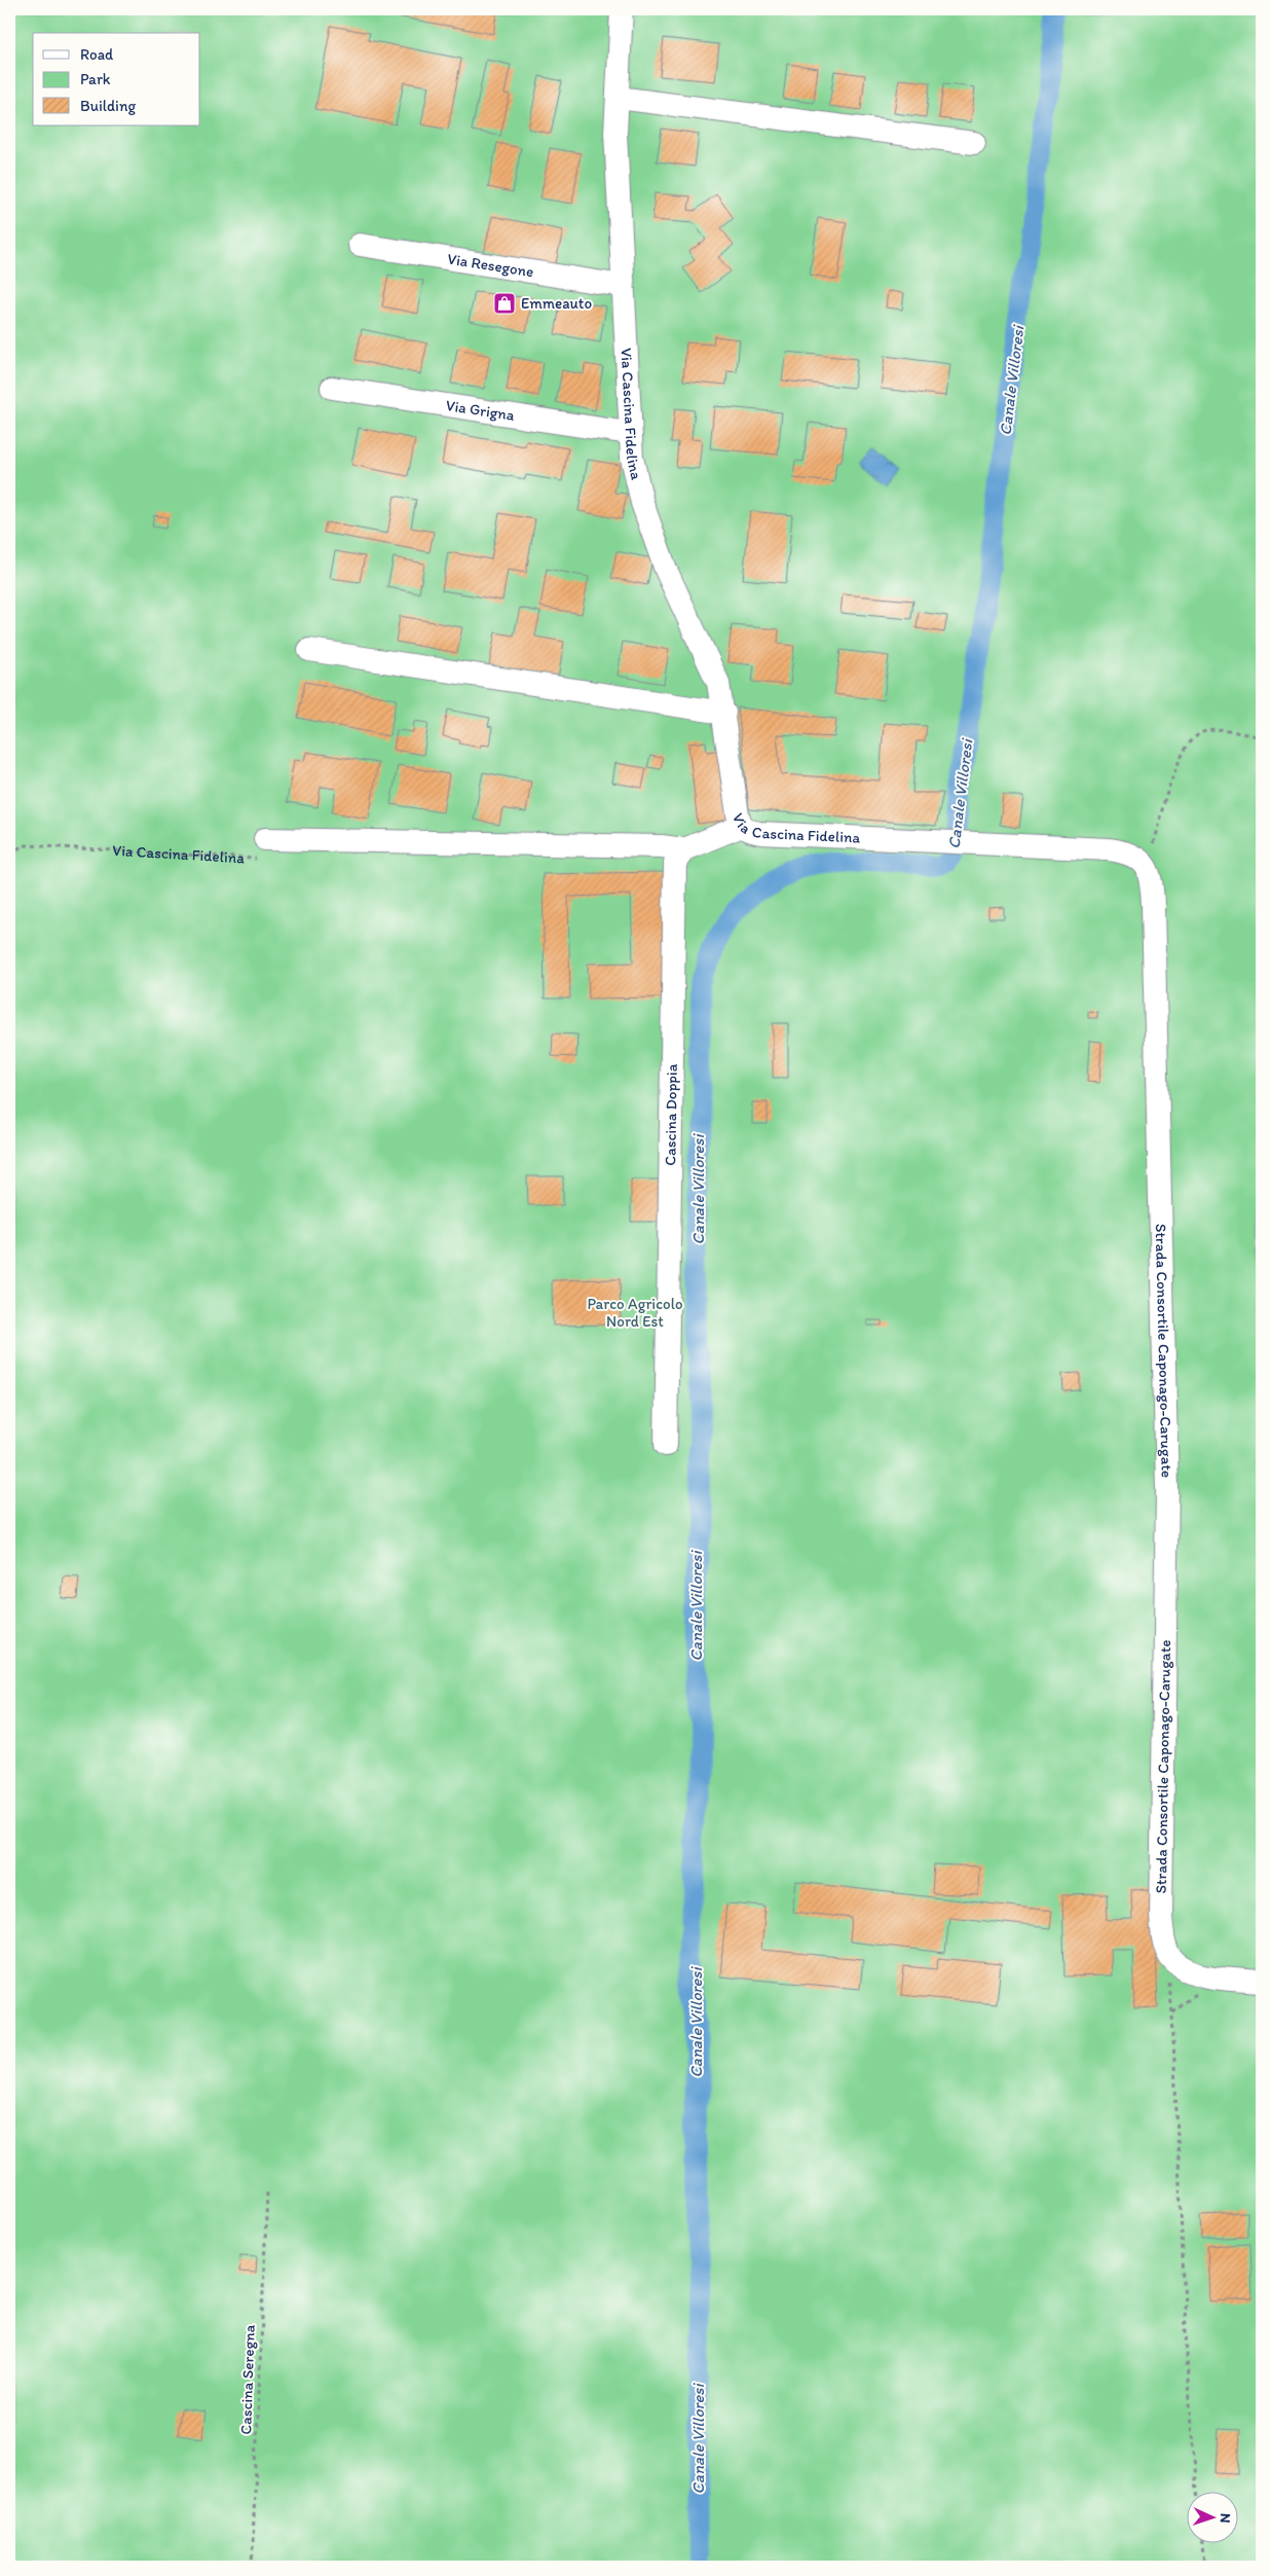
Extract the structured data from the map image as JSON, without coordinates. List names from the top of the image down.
{
  "streets": {
    "street": [
      "Via Resegone",
      "Via Grigna",
      "Via Cascina Fidelina",
      "Cascina Doppia",
      "Strada Consortile Caponago-Carugate"
    ],
    "path": ["Cascina Seregna"]
  },
  "crossings": [
    ["Via Resegone", "Via Cascina Fidelina"],
    ["Via Grigna", "Via Cascina Fidelina"],
    ["Via Cascina Fidelina", "Strada Consortile Caponago-Carugate"]
  ],
  "water": ["Canale Villoresi"],
  "parks": ["Parco Agricolo Nord Est"],
  "places": {
    "shop": ["Emmeauto"]
  },
  "legend": ["Road", "Park", "Building"],
  "north": "right"
}
